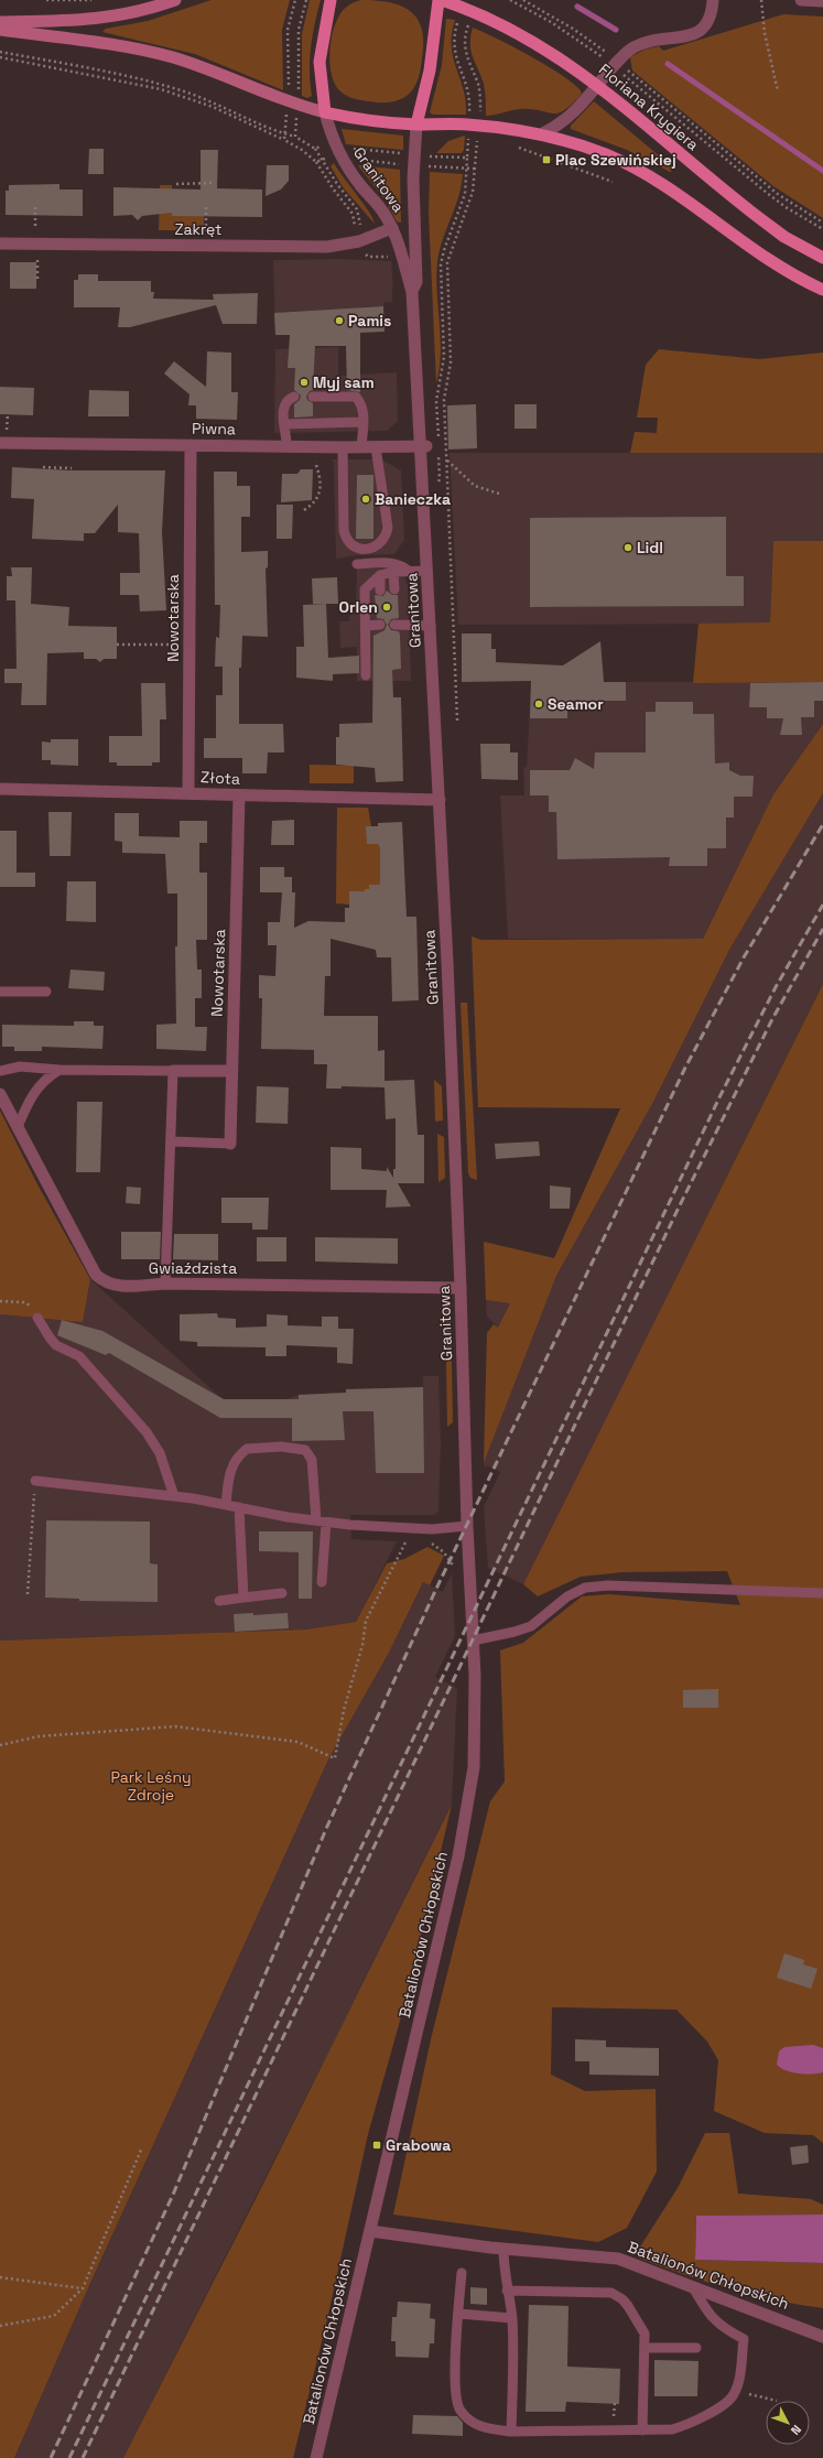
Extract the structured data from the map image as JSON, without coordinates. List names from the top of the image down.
{
  "streets": {
    "main road": ["Floriana Krygiera"],
    "street": [
      "Granitowa",
      "Zakręt",
      "Piwna",
      "Nowotarska",
      "Złota",
      "Gwiaździsta",
      "Batalionów Chłopskich"
    ]
  },
  "crossings": [
    ["Granitowa", "Zakręt"],
    ["Granitowa", "Piwna"],
    ["Granitowa", "Złota"],
    ["Granitowa", "Gwiaździsta"],
    ["Granitowa", "Batalionów Chłopskich"],
    ["Piwna", "Nowotarska"],
    ["Nowotarska", "Złota"]
  ],
  "parks": ["Park Leśny Zdroje"],
  "places": {
    "transit": ["Plac Szewińskiej", "Grabowa"],
    "other": [
      "Pamis",
      "Myj sam",
      "Banieczka",
      "Lidl",
      "Orlen",
      "Seamor"
    ]
  },
  "north": "bottom right"
}
